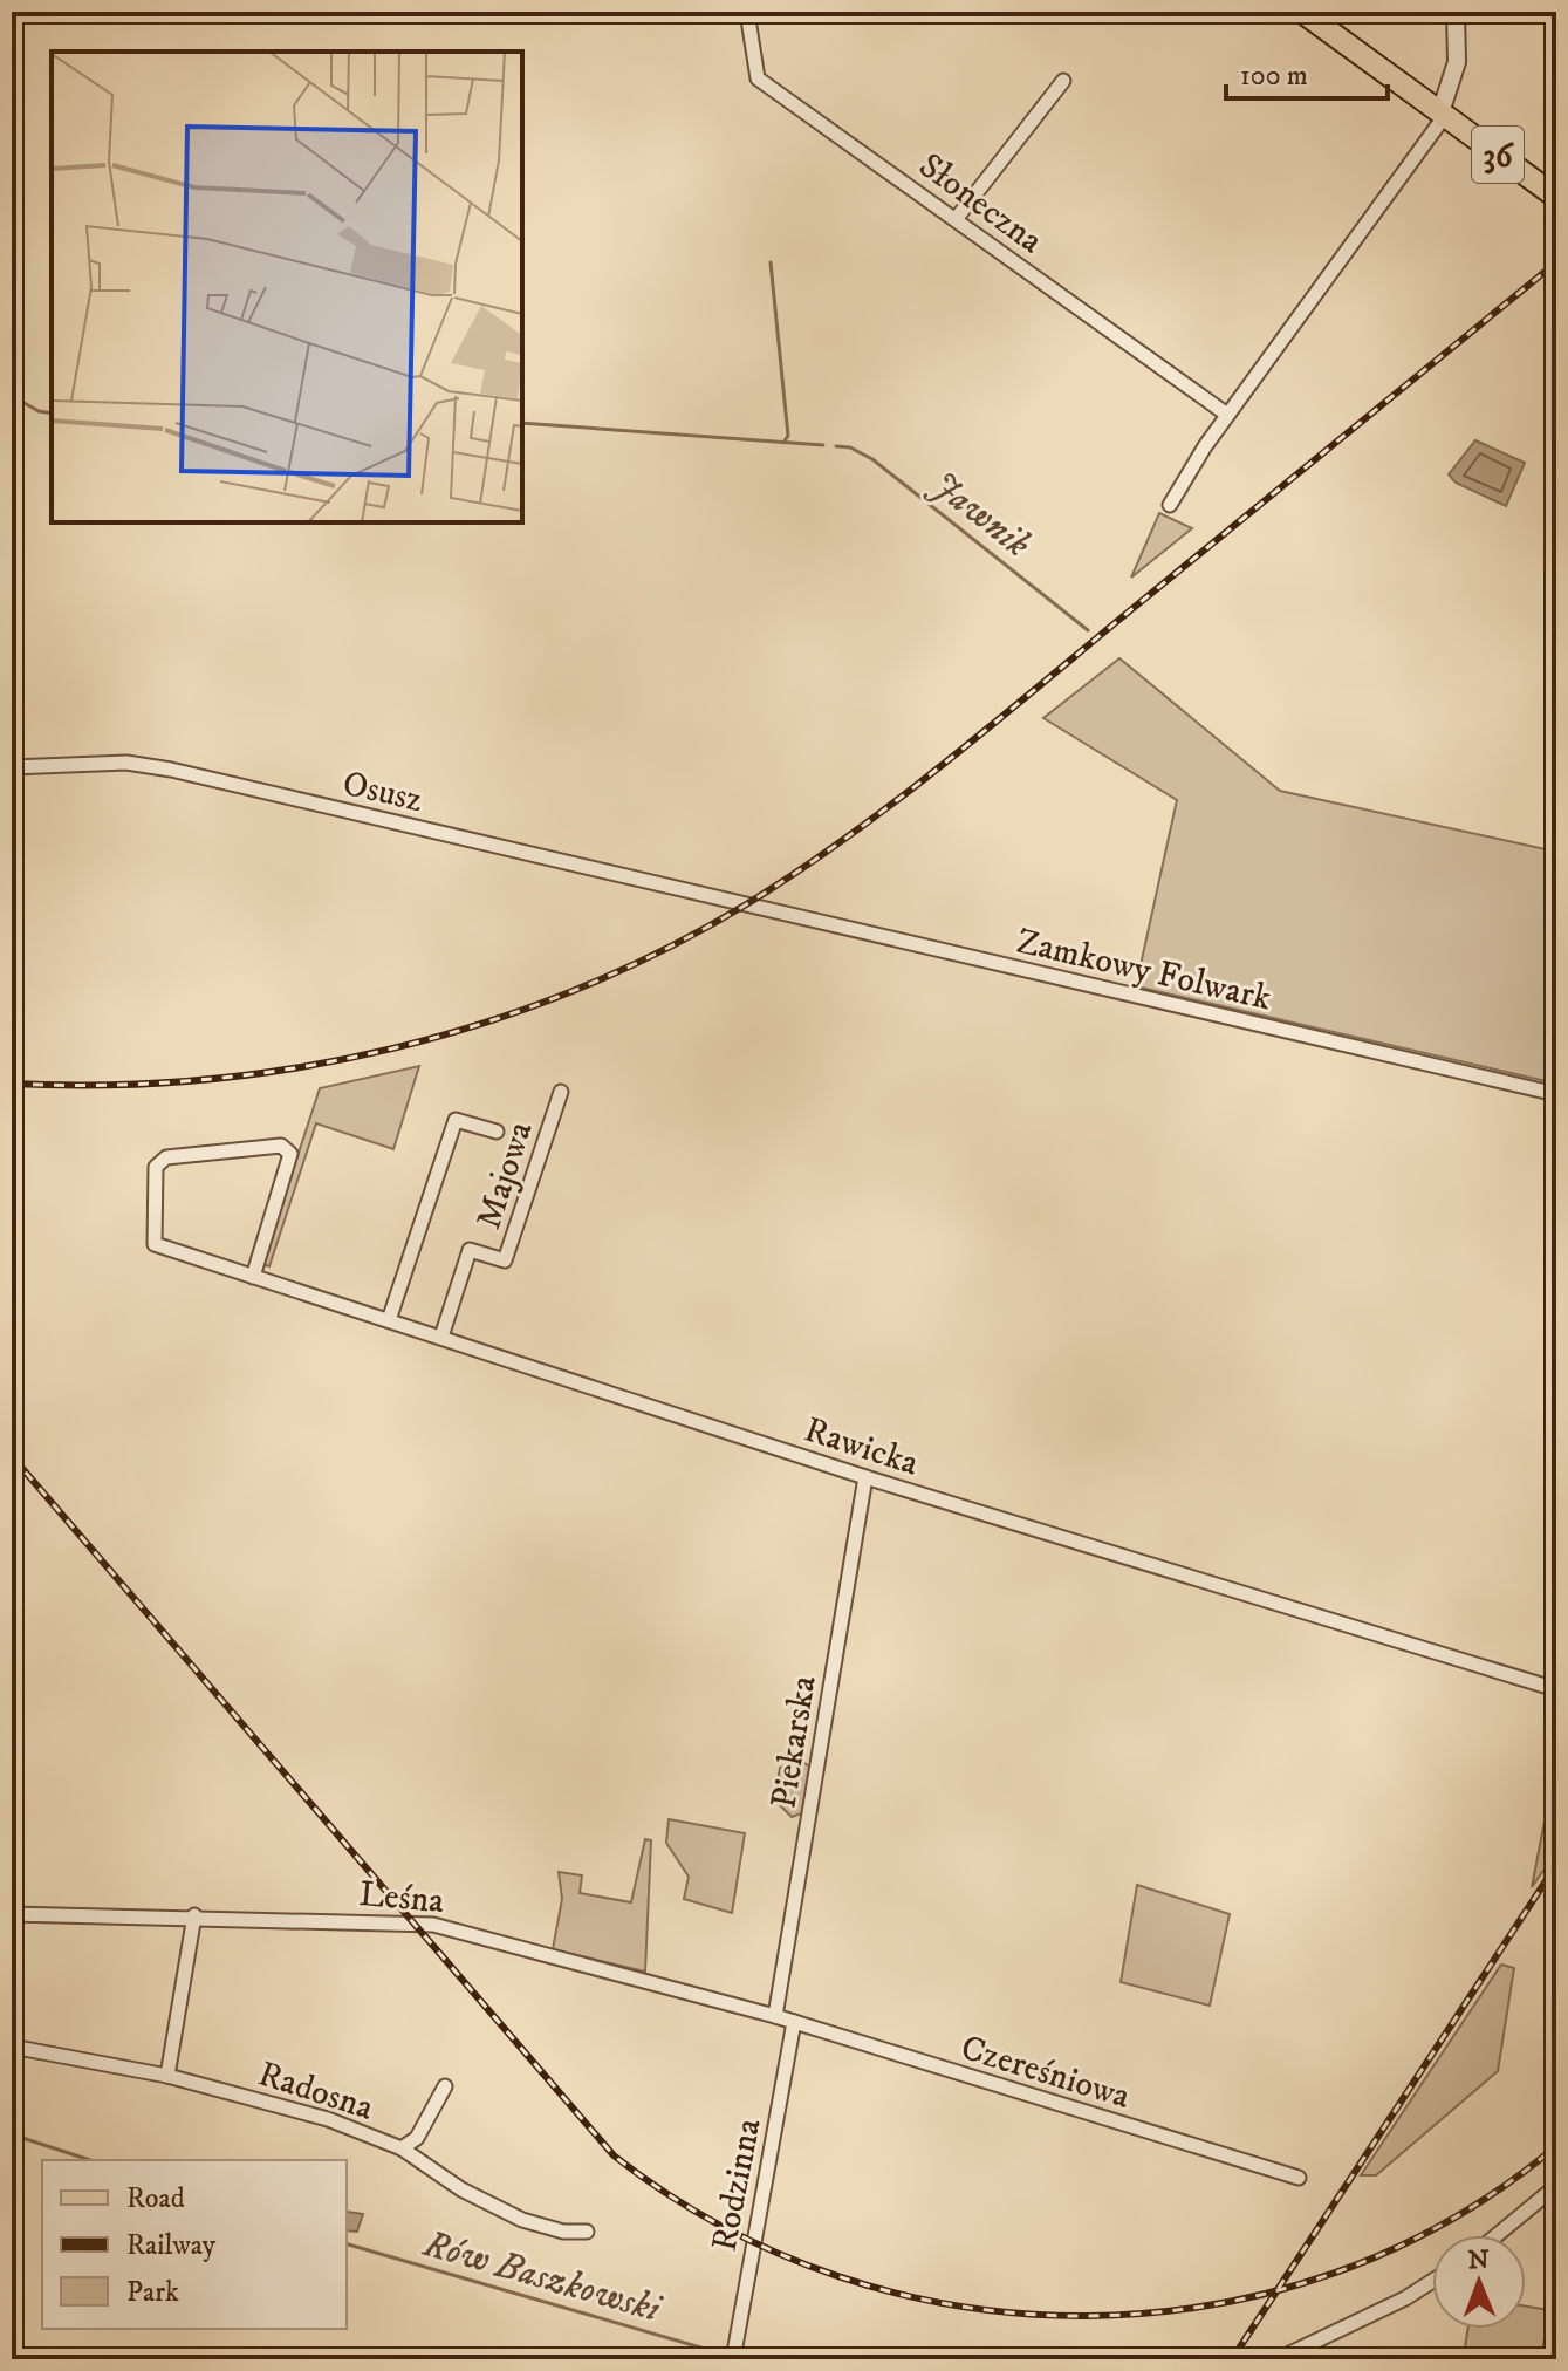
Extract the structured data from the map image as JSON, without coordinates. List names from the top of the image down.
{
  "streets": {
    "main road": ["36"],
    "street": [
      "Słoneczna",
      "Osusz",
      "Zamkowy Folwark",
      "Majowa",
      "Rawicka",
      "Piekarska",
      "Leśna",
      "Czereśniowa",
      "Radosna",
      "Rodzinna"
    ]
  },
  "crossings": [
    ["Osusz", "Zamkowy Folwark"],
    ["Majowa", "Rawicka"],
    ["Rawicka", "Piekarska"],
    ["Piekarska", "Leśna"],
    ["Piekarska", "Czereśniowa"],
    ["Leśna", "Czereśniowa"],
    ["Czereśniowa", "Rodzinna"]
  ],
  "water": ["Jawnik", "Rów Baszkowski"],
  "legend": ["Road", "Railway", "Park"],
  "scale_bar": "100 m",
  "north": "top"
}
